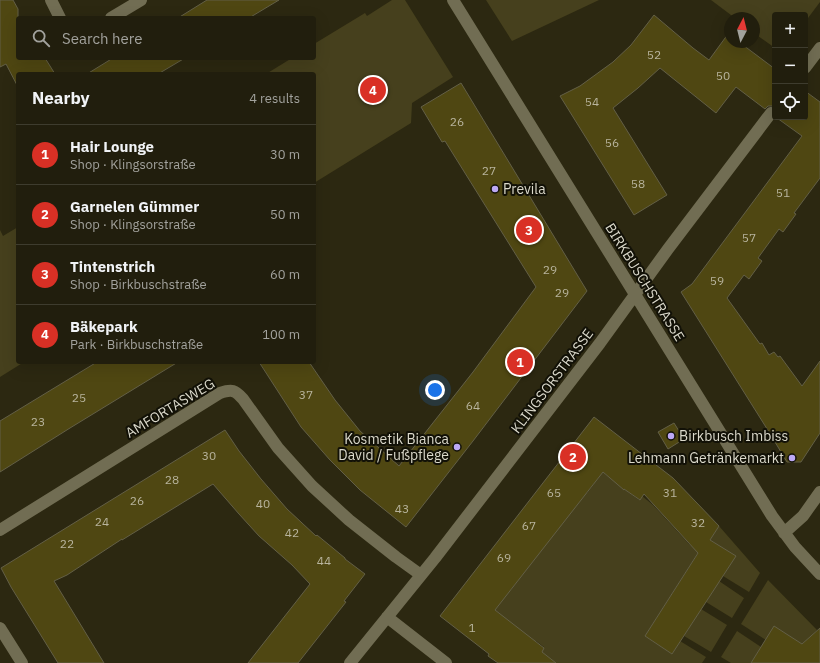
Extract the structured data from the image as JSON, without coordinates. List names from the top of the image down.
{
  "streets": {
    "street": ["BIRKBUSCHSTRASSE", "KLINGSORSTRASSE", "AMFORTASWEG"]
  },
  "crossings": [
    ["BIRKBUSCHSTRASSE", "KLINGSORSTRASSE"],
    ["KLINGSORSTRASSE", "AMFORTASWEG"]
  ],
  "places": [
    "Previla",
    "Birkbusch Imbiss",
    "Kosmetik Bianca David / Fußpflege",
    "Lehmann Getränkemarkt"
  ],
  "house_numbers": [
    "52",
    "50",
    "54",
    "26",
    "56",
    "27",
    "58",
    "51",
    "57",
    "29",
    "59",
    "29",
    "37",
    "25",
    "64",
    "23",
    "30",
    "28",
    "65",
    "31",
    "26",
    "40",
    "43",
    "24",
    "32",
    "67",
    "42",
    "22",
    "69",
    "44",
    "1"
  ],
  "north": "top",
  "page": {
    "map_buttons": ["+", "−"],
    "search": "Search here",
    "heading": ["Nearby", "4 results"],
    "pins": [
      "4",
      "3",
      "1",
      "2"
    ],
    "list": [
      {
        "mark": "1",
        "name": "Hair Lounge",
        "note": "Shop · Klingsorstraße",
        "value": "30 m"
      },
      {
        "mark": "2",
        "name": "Garnelen Gümmer",
        "note": "Shop · Klingsorstraße",
        "value": "50 m"
      },
      {
        "mark": "3",
        "name": "Tintenstrich",
        "note": "Shop · Birkbuschstraße",
        "value": "60 m"
      },
      {
        "mark": "4",
        "name": "Bäkepark",
        "note": "Park · Birkbuschstraße",
        "value": "100 m"
      }
    ]
  }
}
